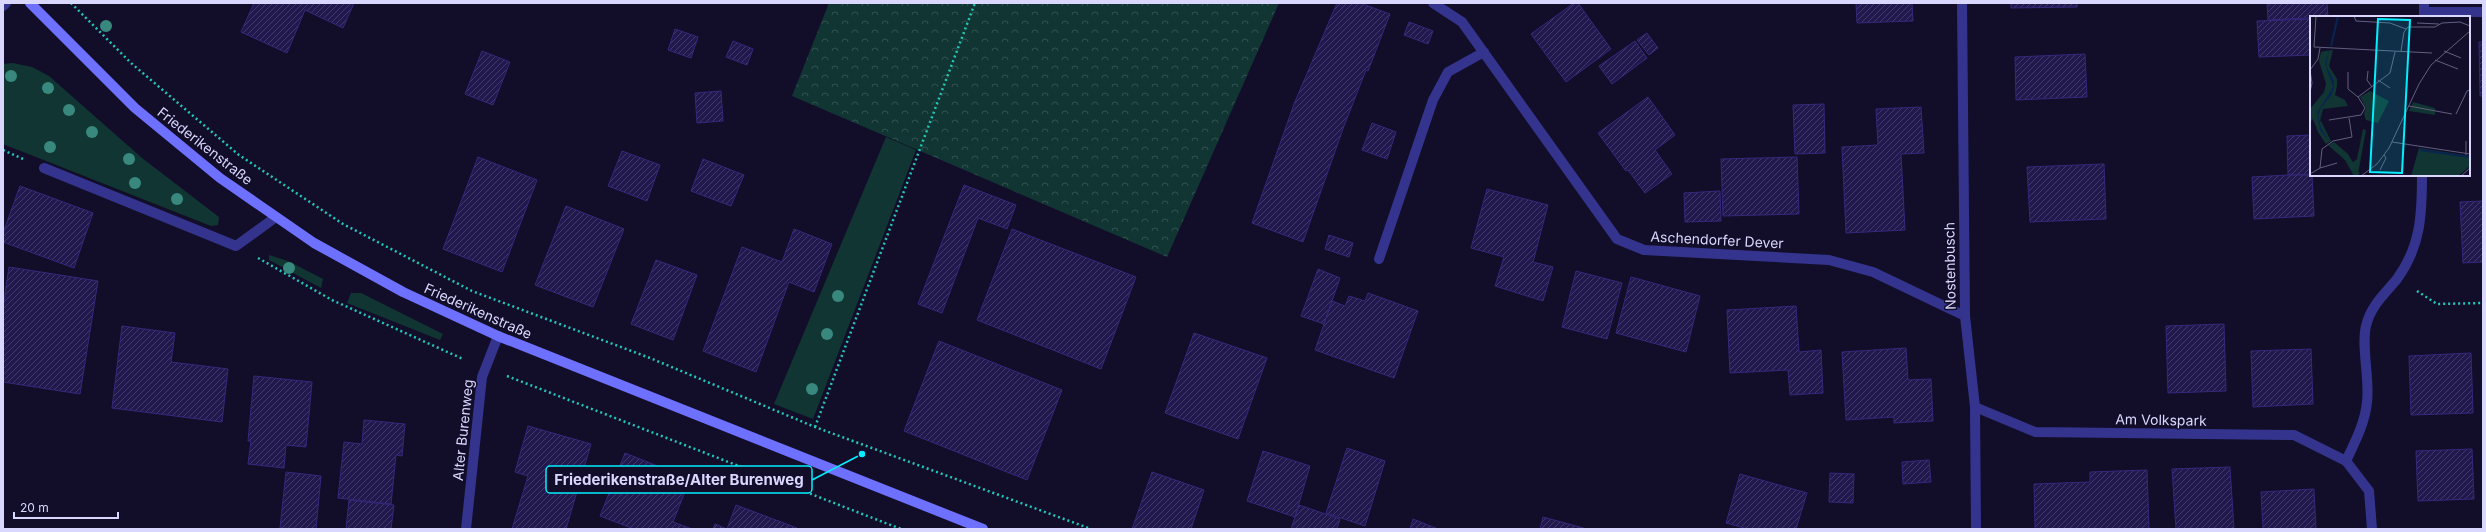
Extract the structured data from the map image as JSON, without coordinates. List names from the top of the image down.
{
  "streets": {
    "street": [
      "Friederikenstraße",
      "Aschendorfer Dever",
      "Nostenbusch",
      "Am Volkspark",
      "Alter Burenweg"
    ]
  },
  "crossings": [
    ["Friederikenstraße", "Alter Burenweg"],
    ["Aschendorfer Dever", "Nostenbusch"],
    ["Nostenbusch", "Am Volkspark"]
  ],
  "places": ["Friederikenstraße/Alter Burenweg"],
  "scale_bar": "20 m"
}
